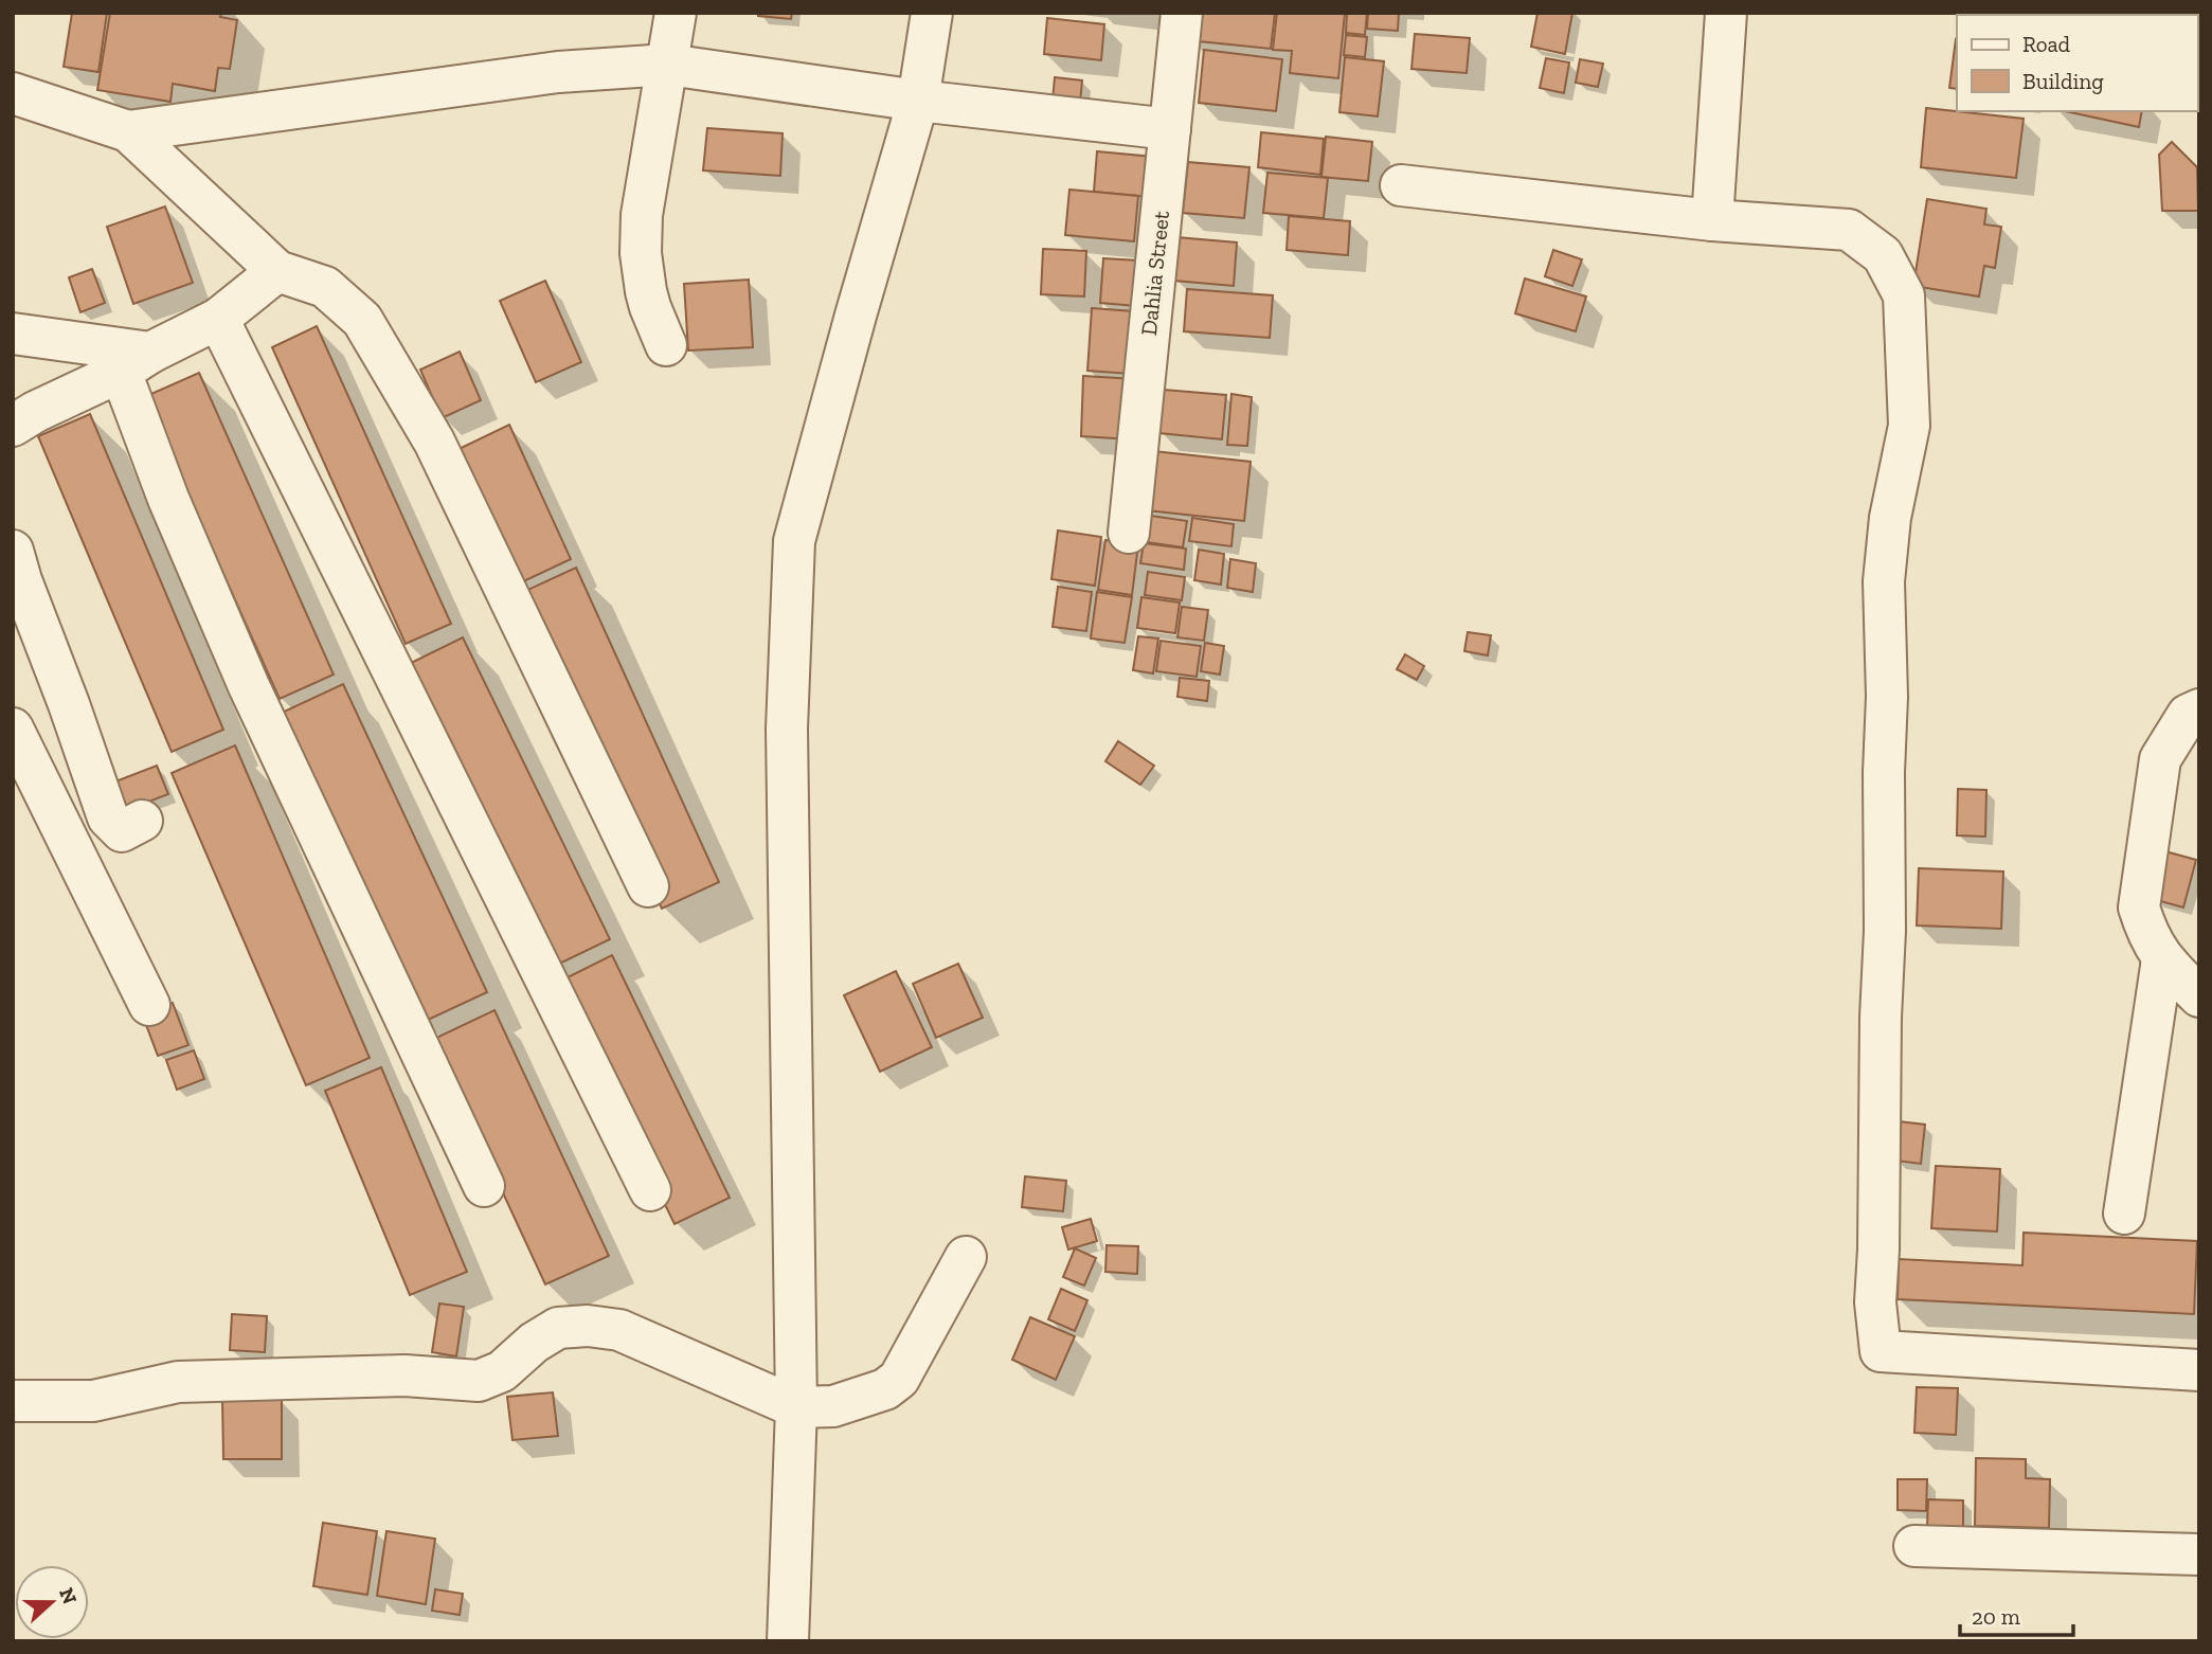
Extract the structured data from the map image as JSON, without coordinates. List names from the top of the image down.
{
  "streets": {
    "street": ["Dahlia Street"]
  },
  "legend": ["Road", "Building"],
  "scale_bar": "20 m",
  "north": "right"
}
